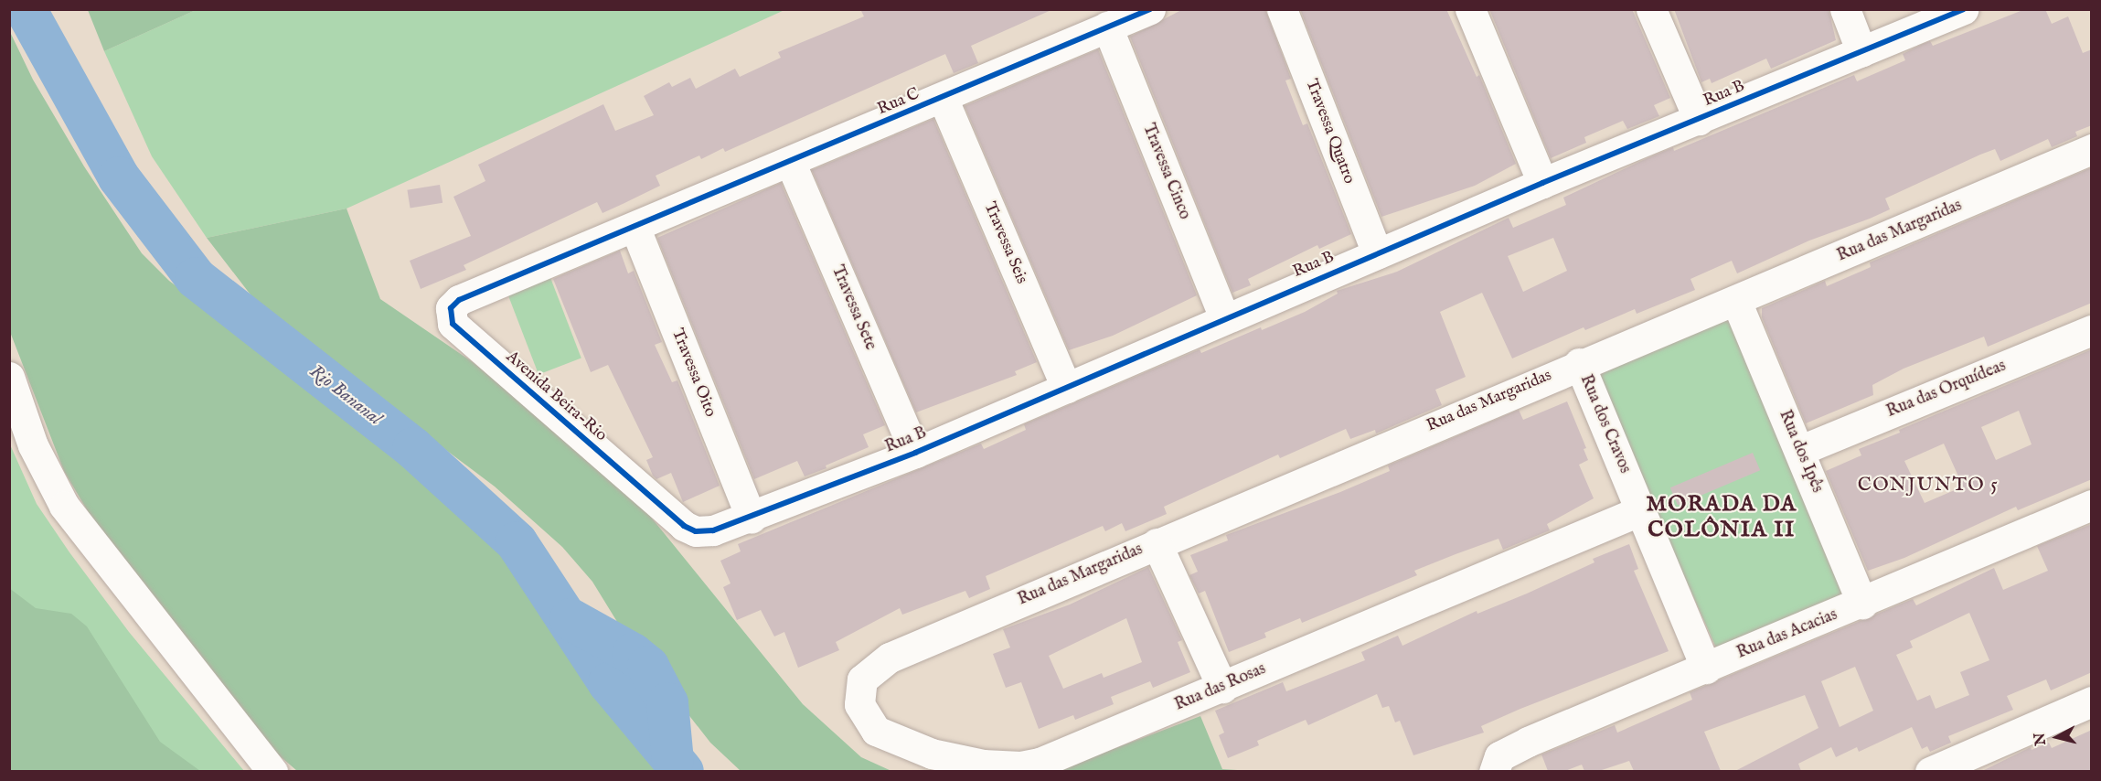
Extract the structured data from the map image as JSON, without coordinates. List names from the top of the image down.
{
  "streets": {
    "street": [
      "Rua B",
      "Rua C",
      "Travessa Quatro",
      "Travessa Cinco",
      "Rua das Margaridas",
      "Travessa Seis",
      "Travessa Sete",
      "Travessa Oito",
      "Rua das Orquídeas",
      "Avenida Beira-Rio",
      "Rua dos Cravos",
      "Rua dos Ipês",
      "Rua das Acacias",
      "Rua das Rosas"
    ]
  },
  "crossings": [
    ["Rua B", "Travessa Quatro"],
    ["Rua B", "Travessa Cinco"],
    ["Rua B", "Travessa Seis"],
    ["Rua B", "Travessa Sete"],
    ["Rua B", "Travessa Oito"],
    ["Rua B", "Avenida Beira-Rio"],
    ["Rua C", "Travessa Cinco"],
    ["Rua C", "Travessa Seis"],
    ["Rua C", "Travessa Sete"],
    ["Rua C", "Travessa Oito"],
    ["Rua C", "Avenida Beira-Rio"],
    ["Rua das Margaridas", "Rua dos Cravos"],
    ["Rua das Margaridas", "Rua dos Ipês"],
    ["Rua das Margaridas", "Rua das Rosas"],
    ["Rua das Orquídeas", "Rua dos Ipês"],
    ["Rua dos Cravos", "Rua das Acacias"],
    ["Rua dos Cravos", "Rua das Rosas"],
    ["Rua dos Ipês", "Rua das Acacias"]
  ],
  "districts": ["CONJUNTO 5", "MORADA DA COLÔNIA II"],
  "water": ["Rio Bananal"],
  "north": "left"
}
